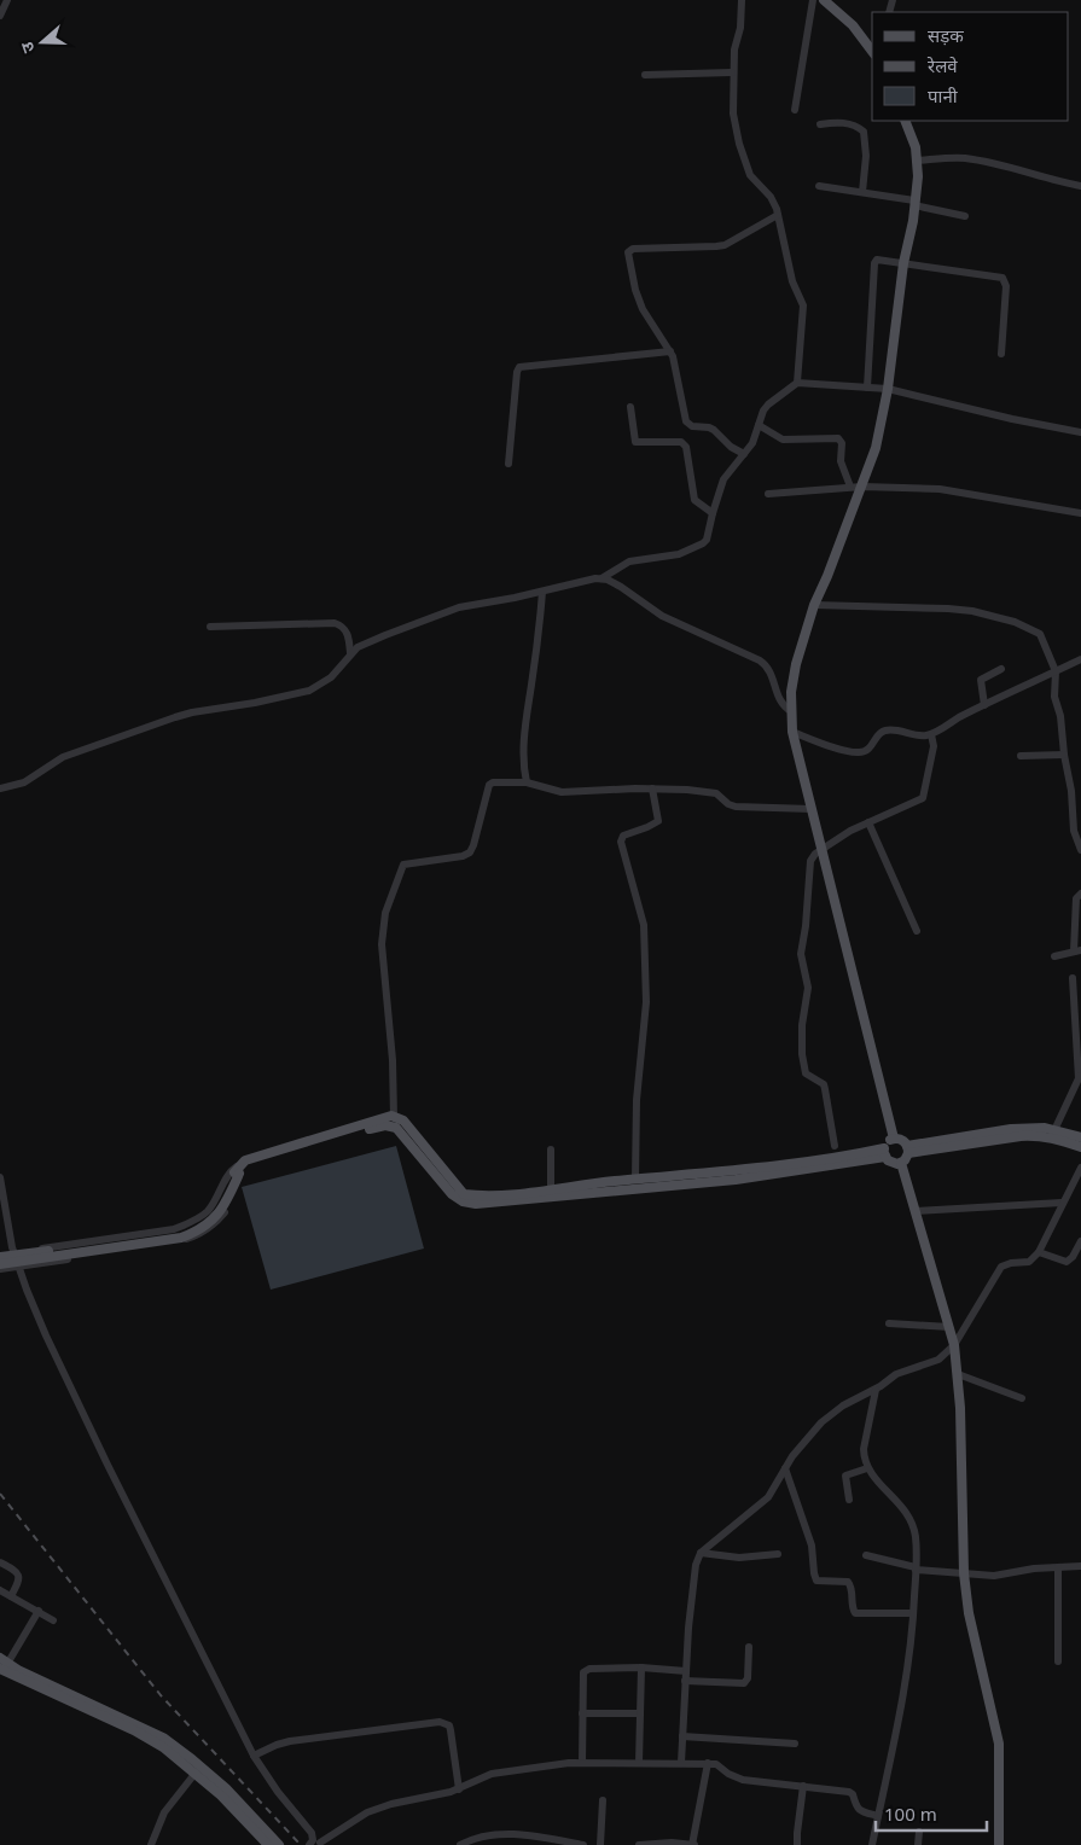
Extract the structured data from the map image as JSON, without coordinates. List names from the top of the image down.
{
  "legend": ["सड़क", "रेलवे", "पानी"],
  "scale_bar": "100 m",
  "north": "left"
}
